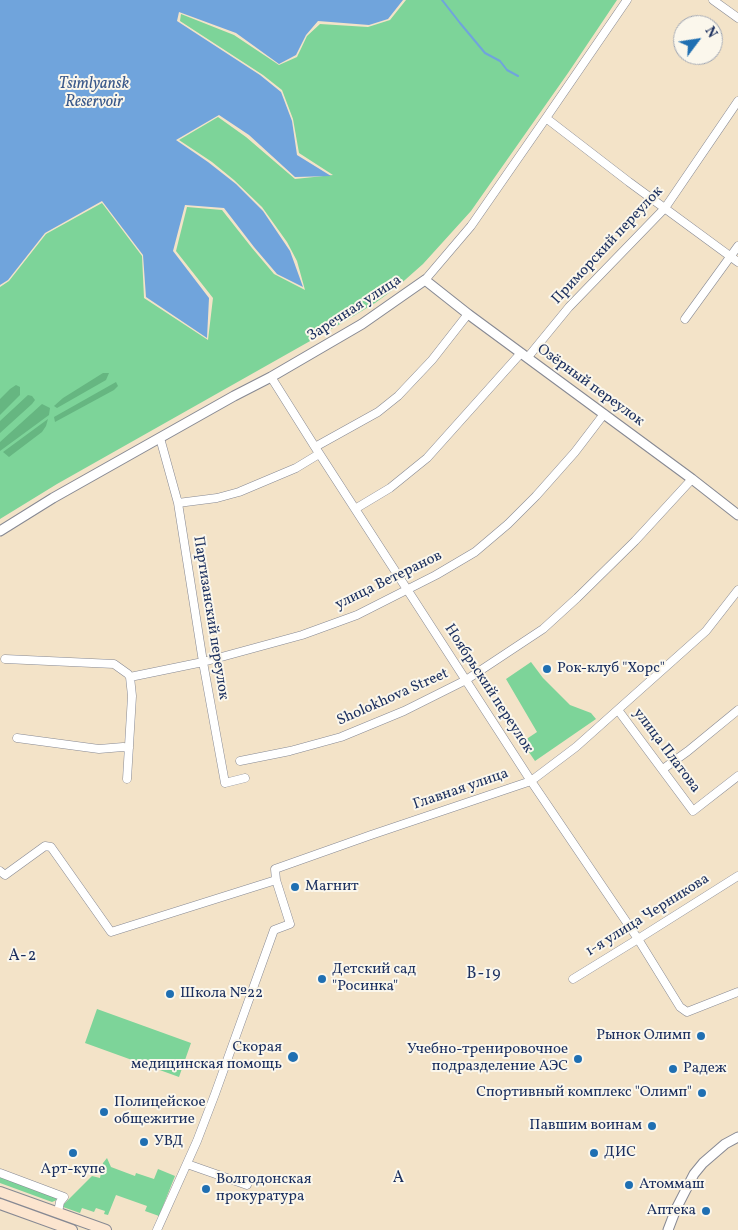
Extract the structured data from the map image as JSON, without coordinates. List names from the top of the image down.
{
  "streets": {
    "street": [
      "Приморский переулок",
      "Заречная улица",
      "Озёрный переулок",
      "улица Ветеранов",
      "Партизанский переулок",
      "Ноябрьский переулок",
      "Sholokhova Street",
      "улица Платова",
      "Главная улица",
      "1-я улица Черникова"
    ]
  },
  "crossings": [
    ["Приморский переулок", "Озёрный переулок"],
    ["Приморский переулок", "Ноябрьский переулок"],
    ["Заречная улица", "Озёрный переулок"],
    ["Заречная улица", "Партизанский переулок"],
    ["Заречная улица", "Ноябрьский переулок"],
    ["Озёрный переулок", "улица Ветеранов"],
    ["Озёрный переулок", "Sholokhova Street"],
    ["улица Ветеранов", "Партизанский переулок"],
    ["улица Ветеранов", "Ноябрьский переулок"],
    ["Ноябрьский переулок", "Sholokhova Street"],
    ["Ноябрьский переулок", "Главная улица"],
    ["Ноябрьский переулок", "1-я улица Черникова"],
    ["улица Платова", "Главная улица"]
  ],
  "districts": ["А-2", "В-19", "А"],
  "water": ["Tsimlyansk Reservoir"],
  "places": [
    "Рок-клуб \"Хорс\"",
    "Магнит",
    "Детский сад \"Росинка\"",
    "Школа №22",
    "Рынок Олимп",
    "Скорая медицинская помощь",
    "Учебно-тренировочное подразделение АЭС",
    "Радеж",
    "Спортивный комплекс \"Олимп\"",
    "Полицейское общежитие",
    "Павшим воинам",
    "УВД",
    "Арт-купе",
    "ДИС",
    "Атоммаш",
    "Волгодонская прокуратура",
    "Аптека"
  ],
  "north": "top right"
}
